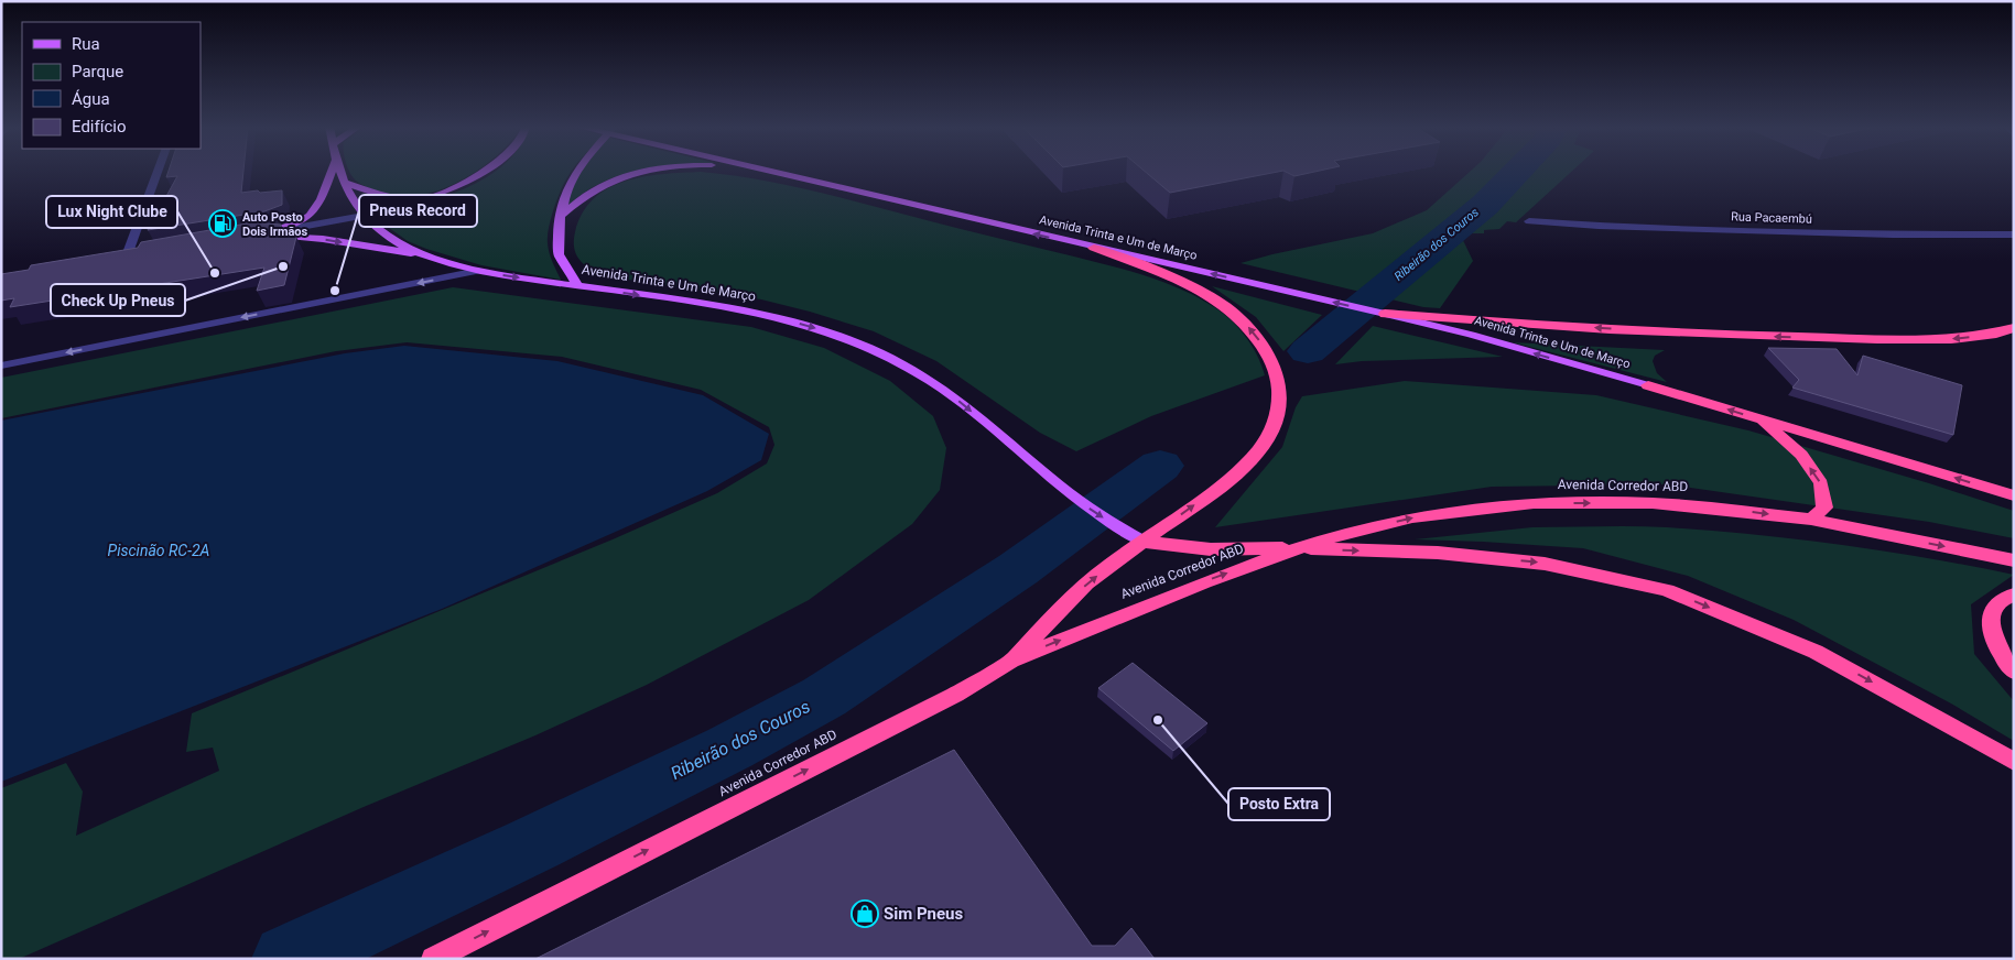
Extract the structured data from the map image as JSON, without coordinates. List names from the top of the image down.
{
  "streets": {
    "highway": ["Avenida Corredor ABD"],
    "main road": ["Avenida Trinta e Um de Março"],
    "street": ["Rua Pacaembú"]
  },
  "one_way": ["Avenida Corredor ABD"],
  "water": ["Ribeirão dos Couros", "Piscinão RC-2A"],
  "places": {
    "fuel station": ["Auto Posto Dois Irmãos"],
    "other": [
      "Check Up Pneus",
      "Lux Night Clube",
      "Pneus Record",
      "Posto Extra"
    ],
    "shop": ["Sim Pneus"]
  },
  "legend": [
    "Rua",
    "Parque",
    "Água",
    "Edifício"
  ]
}
